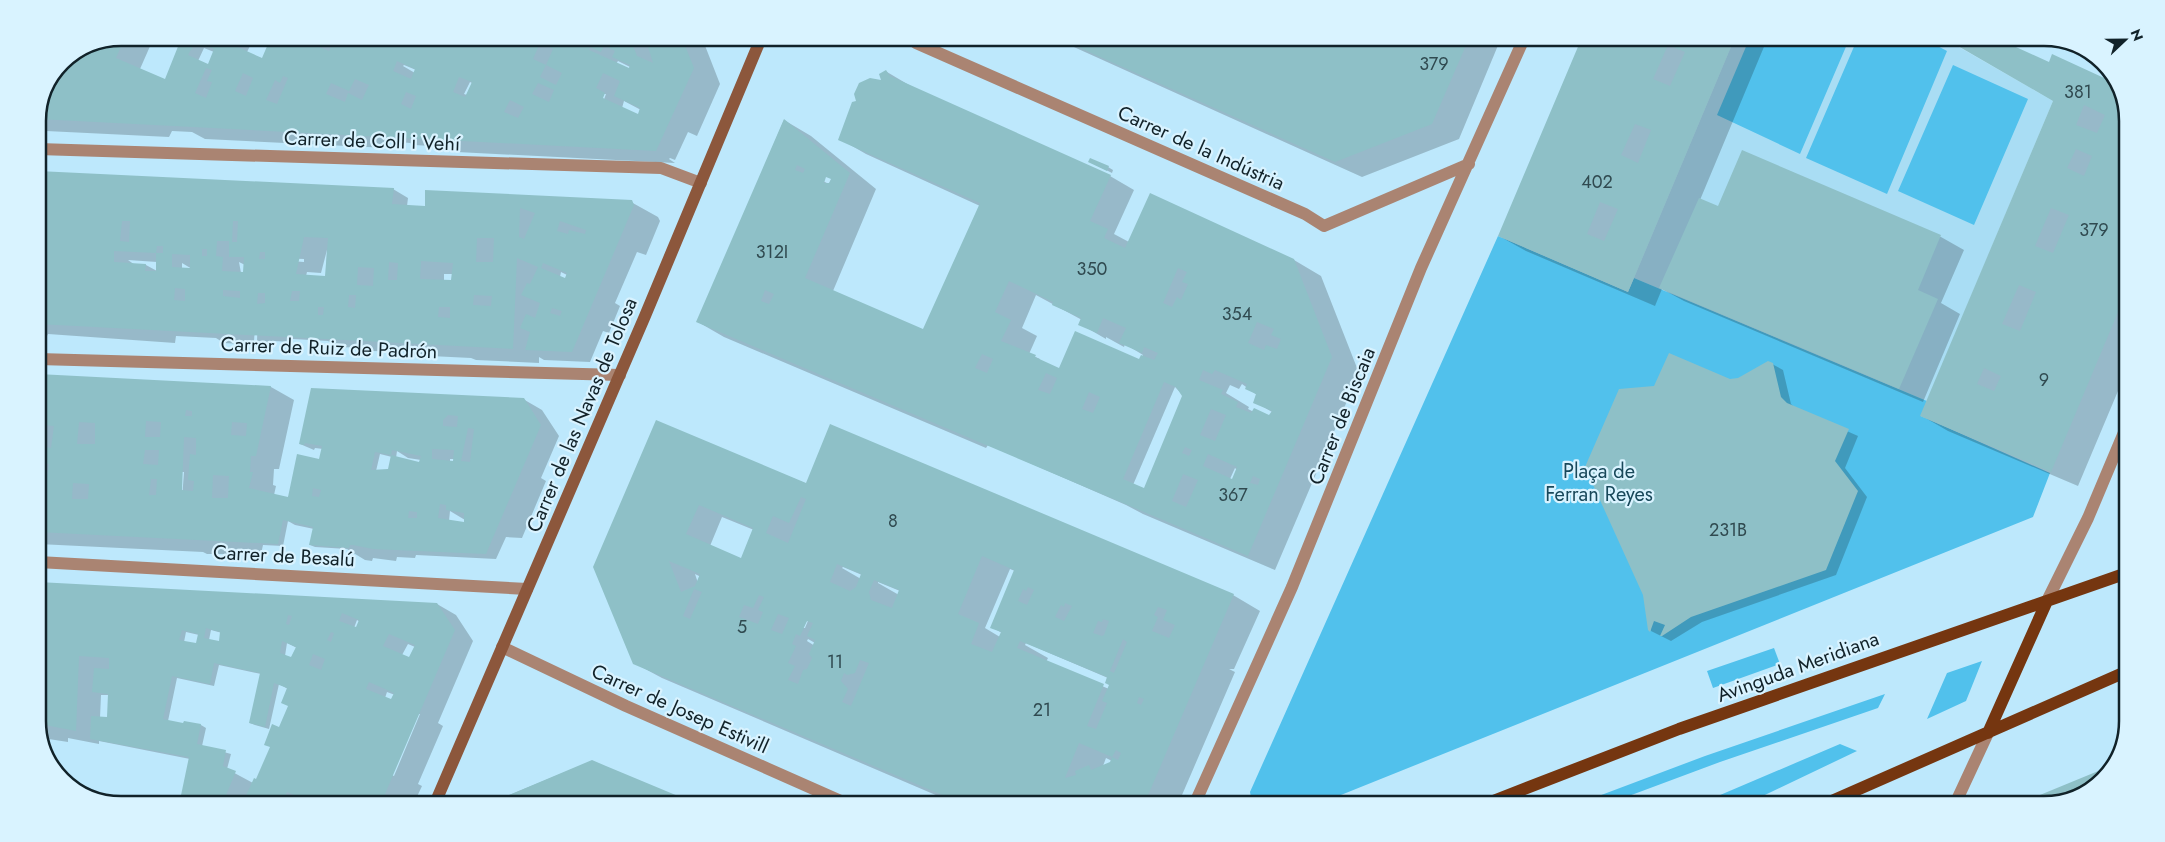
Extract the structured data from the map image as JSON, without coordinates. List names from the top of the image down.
{
  "streets": {
    "main road": ["Carrer de las Navas de Tolosa", "Avinguda Meridiana"],
    "street": [
      "Carrer de Coll i Vehí",
      "Carrer de la Indústria",
      "Carrer de Ruiz de Padrón",
      "Carrer de Biscaia",
      "Carrer de Besalú",
      "Carrer de Josep Estivill"
    ]
  },
  "crossings": [
    ["Carrer de Coll i Vehí", "Carrer de las Navas de Tolosa"],
    ["Carrer de la Indústria", "Carrer de Biscaia"],
    ["Carrer de Ruiz de Padrón", "Carrer de las Navas de Tolosa"],
    ["Carrer de las Navas de Tolosa", "Carrer de Besalú"],
    ["Carrer de las Navas de Tolosa", "Carrer de Josep Estivill"]
  ],
  "parks": ["Plaça de Ferran Reyes"],
  "house_numbers": [
    "379",
    "381",
    "402",
    "379",
    "312I",
    "350",
    "354",
    "9",
    "367",
    "8",
    "231B",
    "5",
    "11",
    "21"
  ],
  "north": "right"
}
